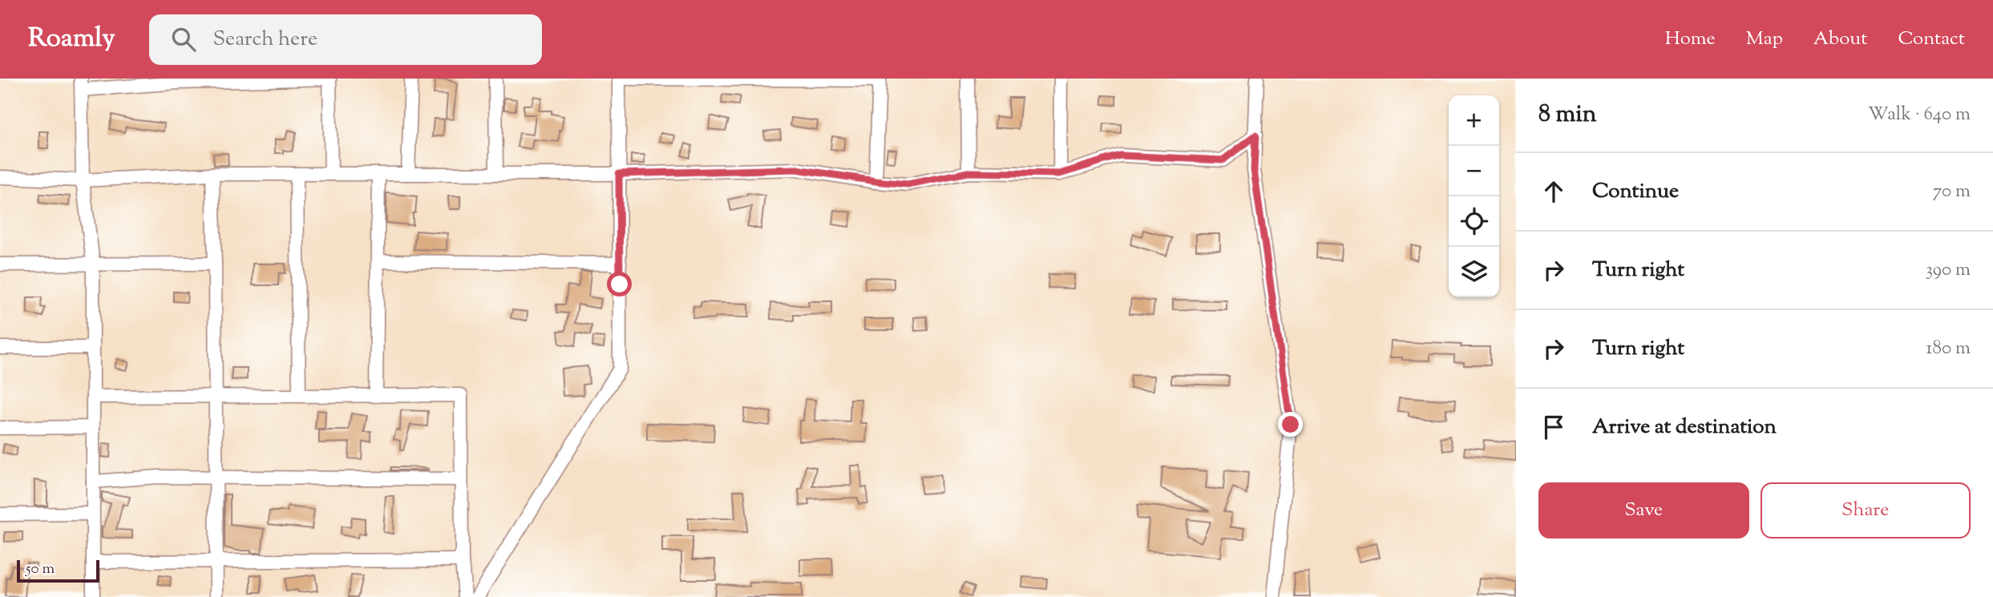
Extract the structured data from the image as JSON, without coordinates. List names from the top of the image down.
{
  "scale_bar": "50 m",
  "page": {
    "header": "Roamly",
    "search": "Search here",
    "nav": [
      "Home",
      "Map",
      "About",
      "Contact"
    ],
    "heading": ["8 min", "Walk · 640 m"],
    "map_buttons": ["+", "−"],
    "list": [
      ["Continue", "70 m"],
      ["Turn right", "390 m"],
      ["Turn right", "180 m"],
      "Arrive at destination"
    ],
    "buttons": ["Save", "Share"],
    "scale": "50 m"
  }
}
